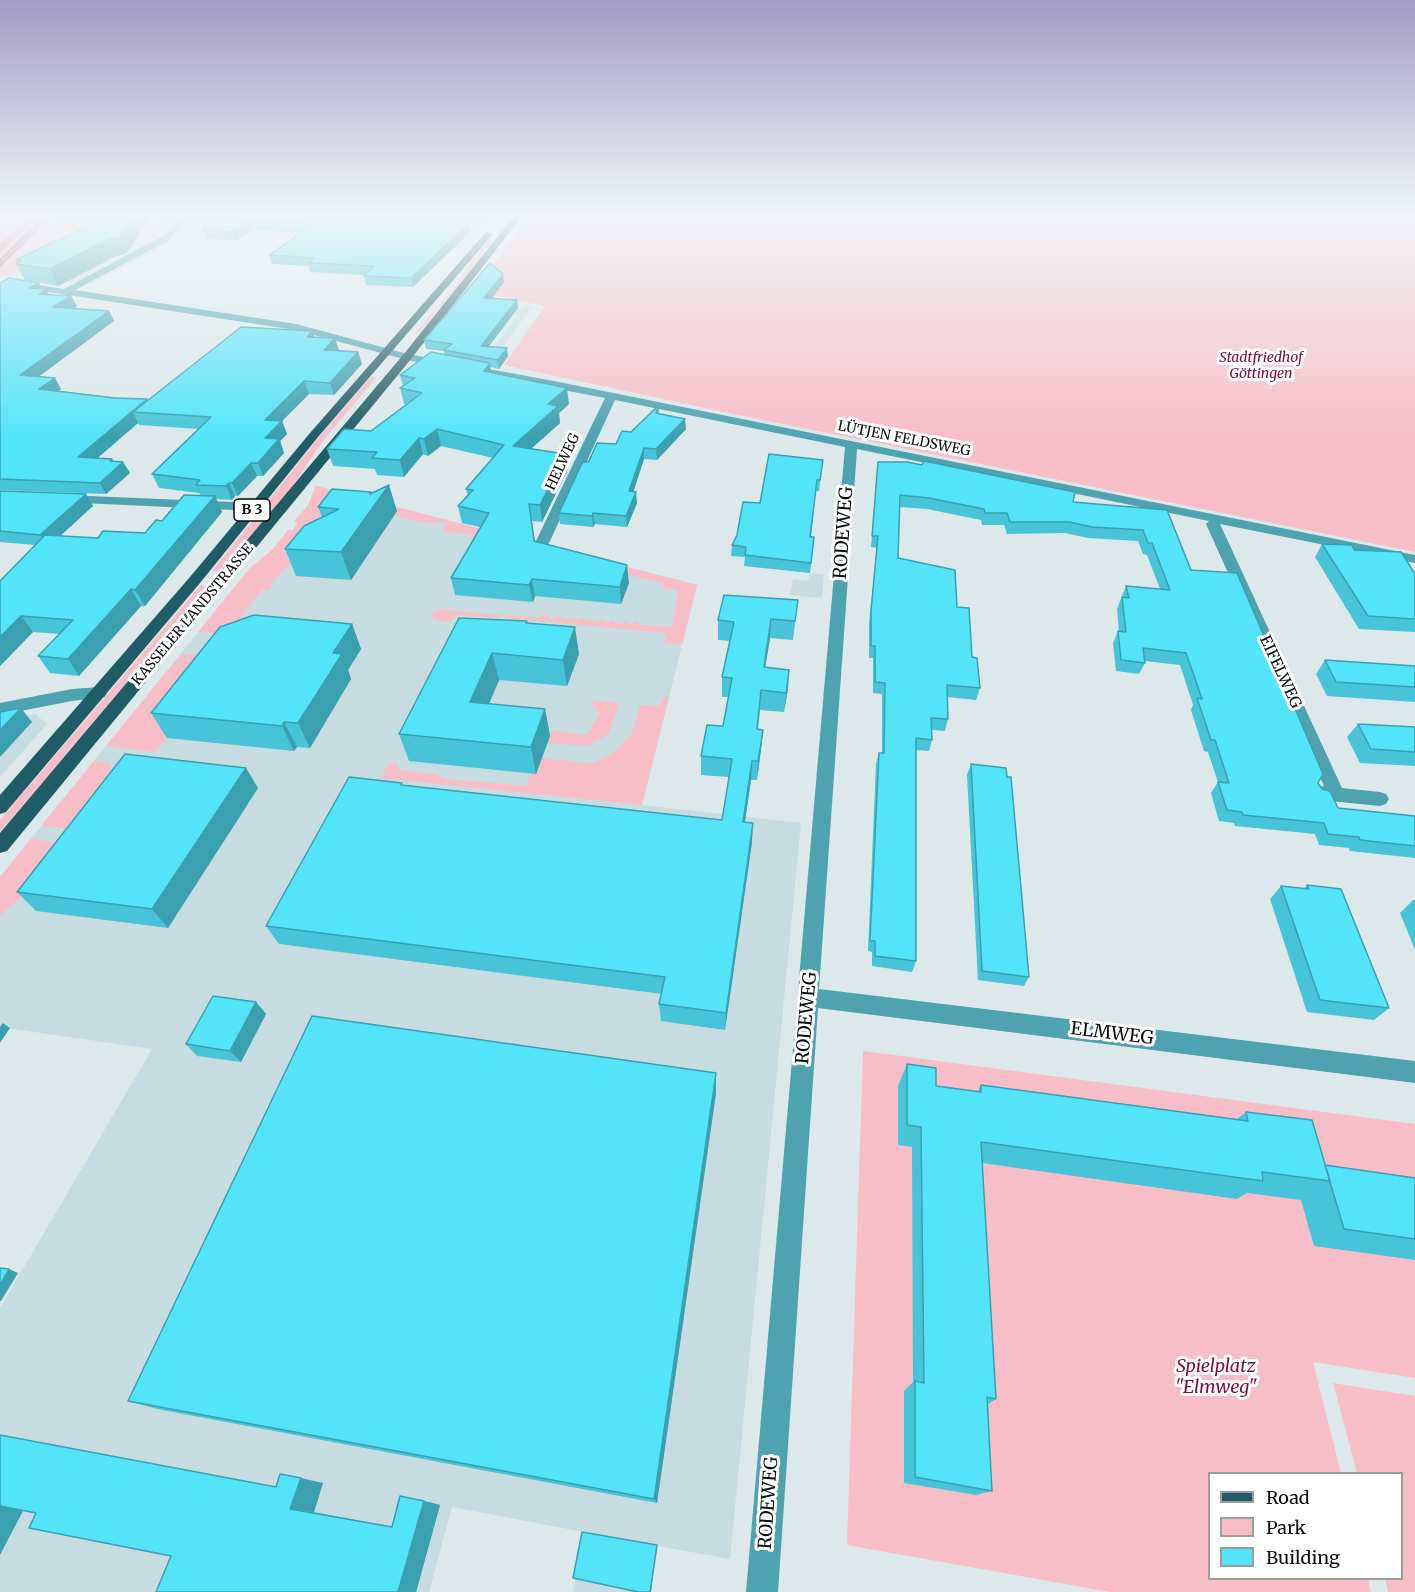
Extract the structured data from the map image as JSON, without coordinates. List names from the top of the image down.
{
  "streets": {
    "main road": ["B 3", "KASSELER LANDSTRASSE"],
    "street": [
      "LÜTJEN FELDSWEG",
      "HELWEG",
      "RODEWEG",
      "EIFELWEG",
      "ELMWEG"
    ]
  },
  "crossings": [
    ["LÜTJEN FELDSWEG", "HELWEG"],
    ["LÜTJEN FELDSWEG", "RODEWEG"],
    ["LÜTJEN FELDSWEG", "KASSELER LANDSTRASSE"],
    ["LÜTJEN FELDSWEG", "EIFELWEG"],
    ["RODEWEG", "ELMWEG"]
  ],
  "parks": ["Stadtfriedhof Göttingen", "Spielplatz \"Elmweg\""],
  "legend": ["Road", "Park", "Building"]
}
